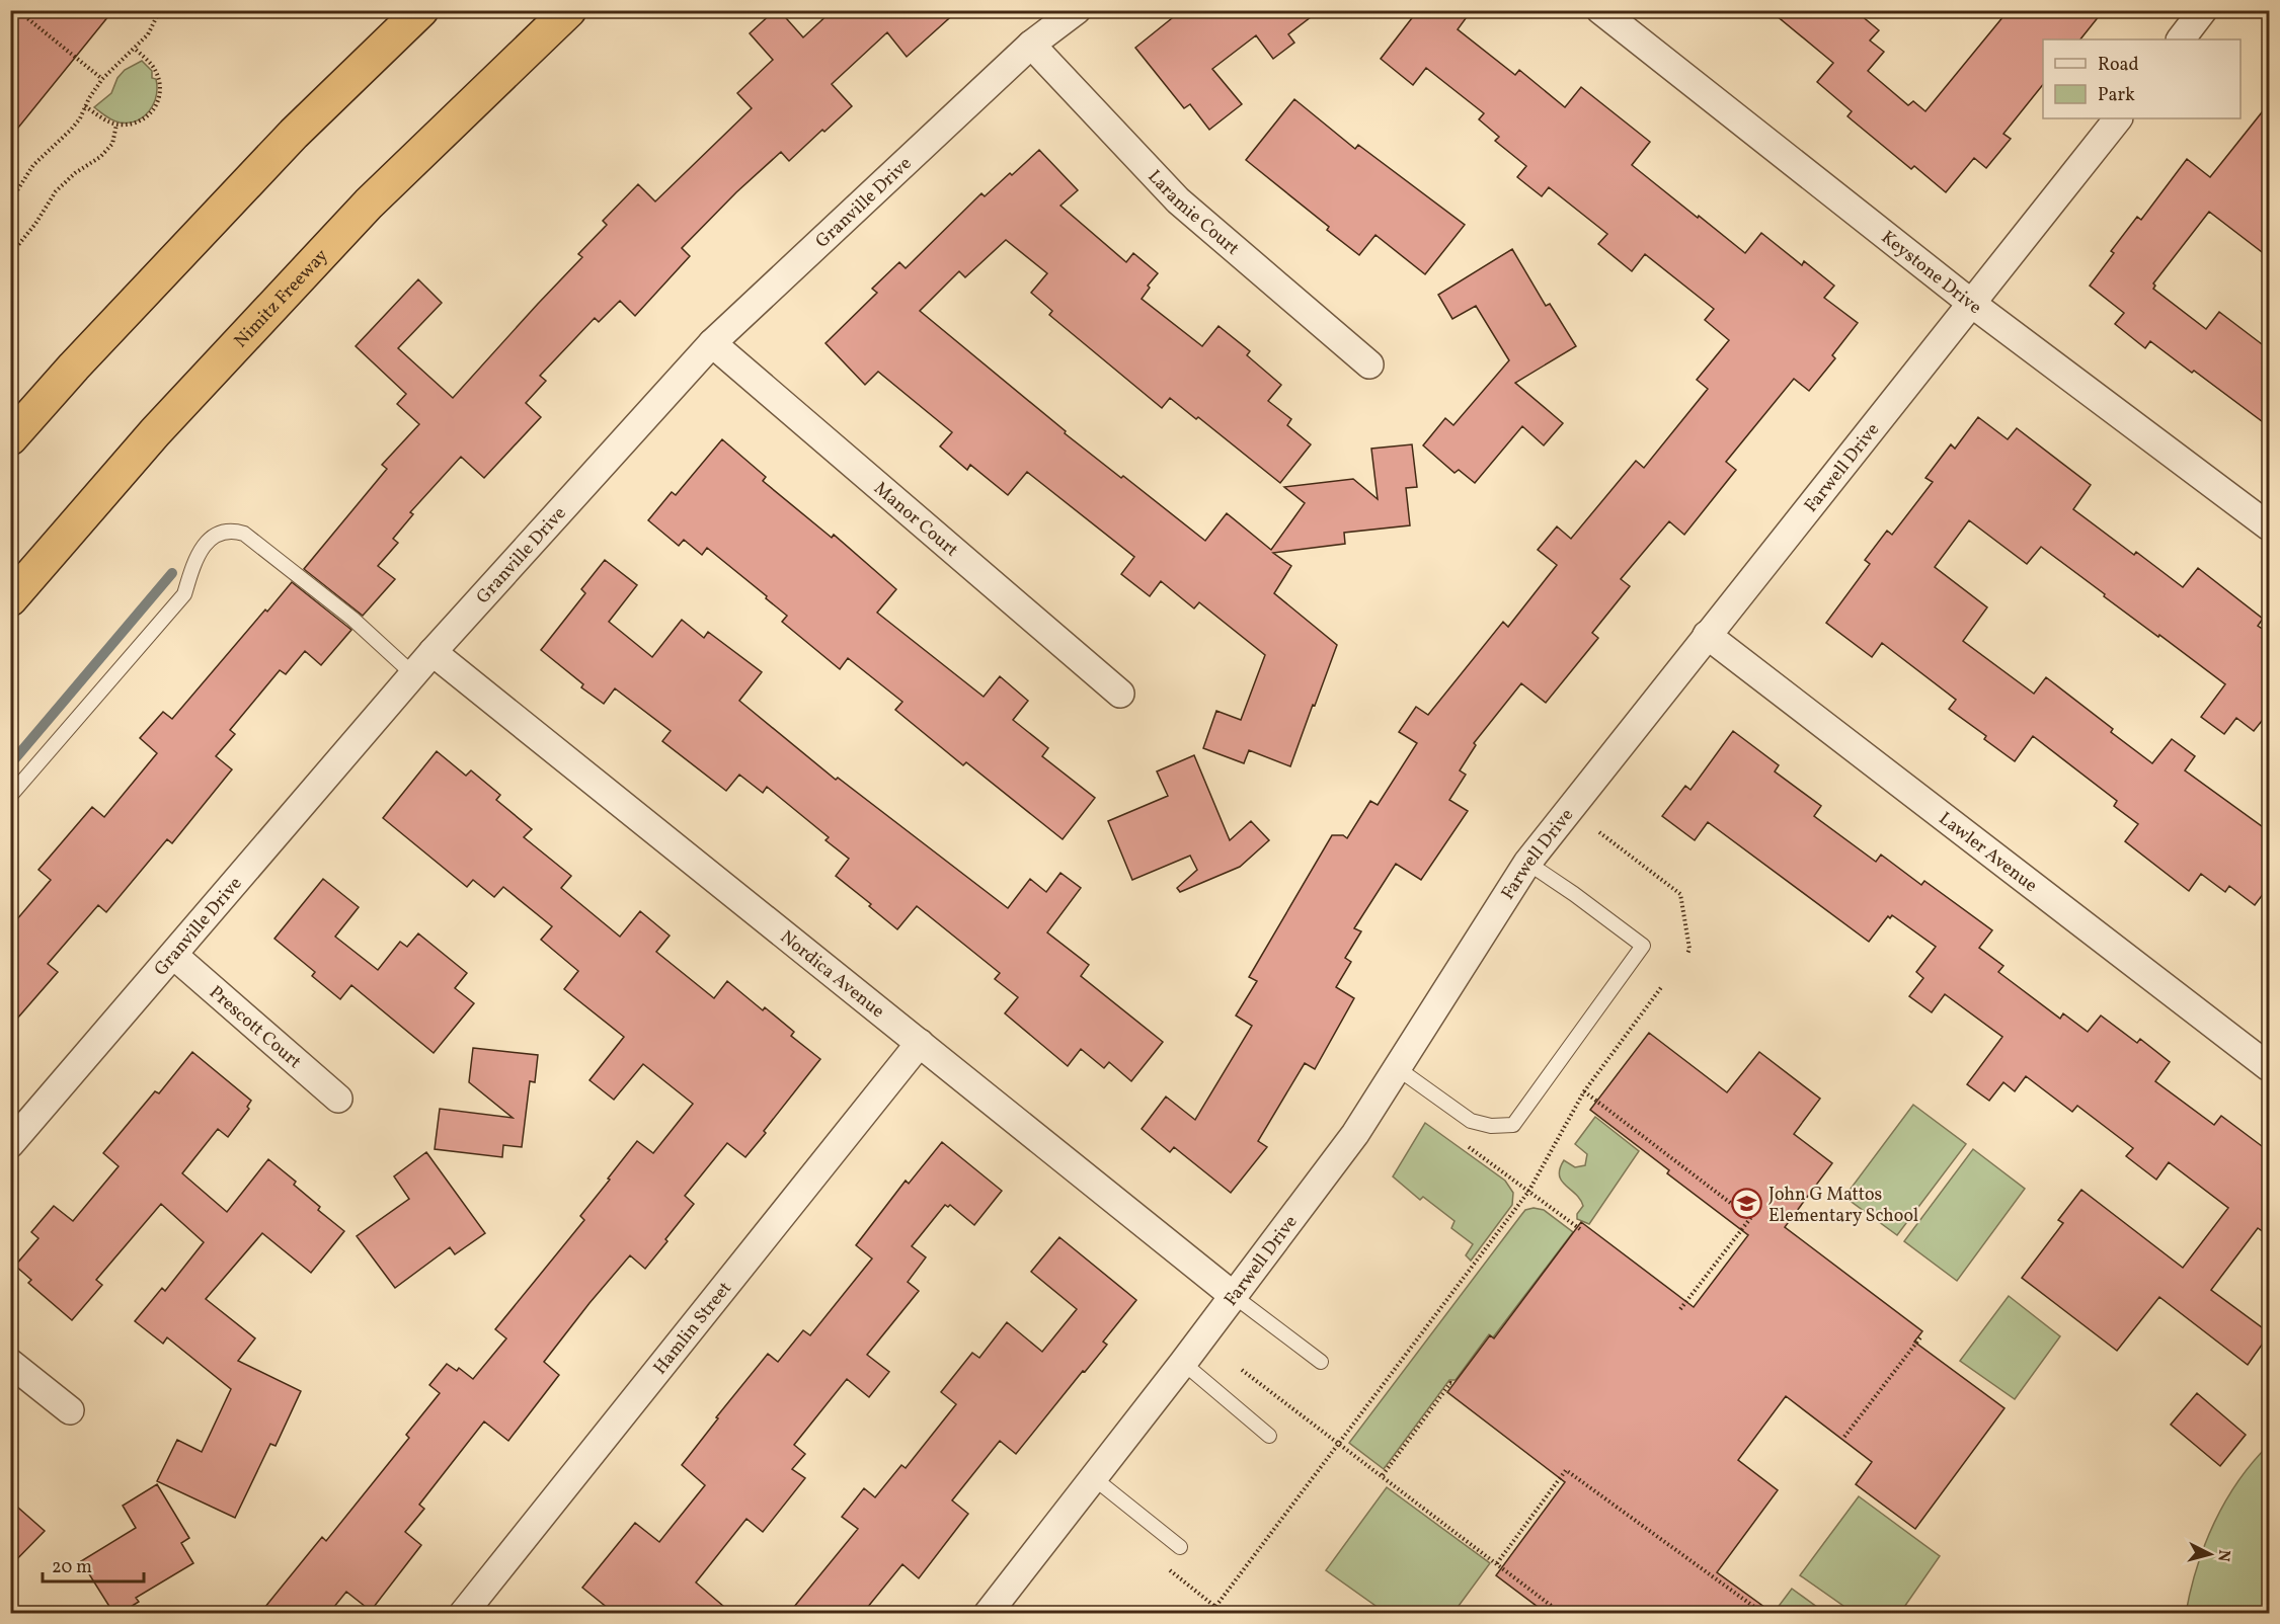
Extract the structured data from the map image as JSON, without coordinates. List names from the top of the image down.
{
  "streets": {
    "highway": ["Nimitz Freeway"],
    "street": [
      "Granville Drive",
      "Laramie Court",
      "Keystone Drive",
      "Farwell Drive",
      "Manor Court",
      "Lawler Avenue",
      "Nordica Avenue",
      "Prescott Court",
      "Hamlin Street"
    ]
  },
  "crossings": [
    ["Granville Drive", "Laramie Court"],
    ["Granville Drive", "Manor Court"],
    ["Granville Drive", "Nordica Avenue"],
    ["Granville Drive", "Prescott Court"],
    ["Keystone Drive", "Farwell Drive"],
    ["Farwell Drive", "Lawler Avenue"],
    ["Farwell Drive", "Nordica Avenue"],
    ["Nordica Avenue", "Hamlin Street"]
  ],
  "places": {
    "school or university": ["John G Mattos Elementary School"]
  },
  "legend": ["Road", "Park"],
  "scale_bar": "20 m",
  "north": "right"
}
